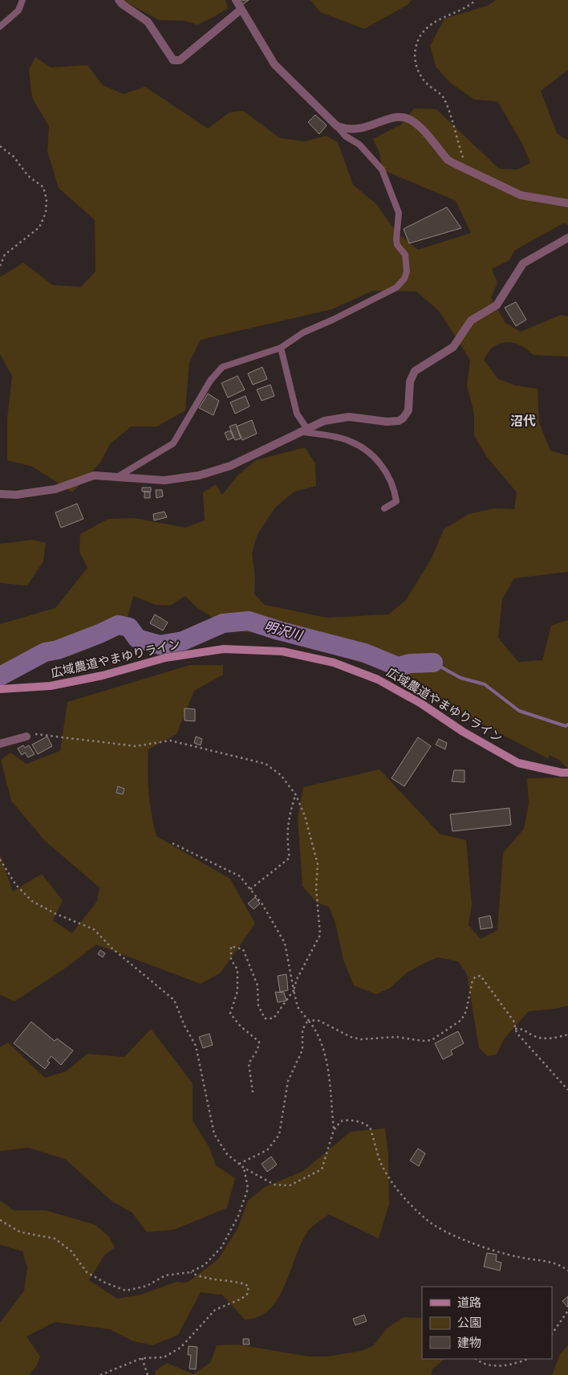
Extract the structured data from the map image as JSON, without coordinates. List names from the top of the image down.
{
  "streets": {
    "street": ["広域農道やまゆりライン"]
  },
  "districts": ["沼代"],
  "water": ["明沢川"],
  "legend": ["道路", "公園", "建物"]
}
